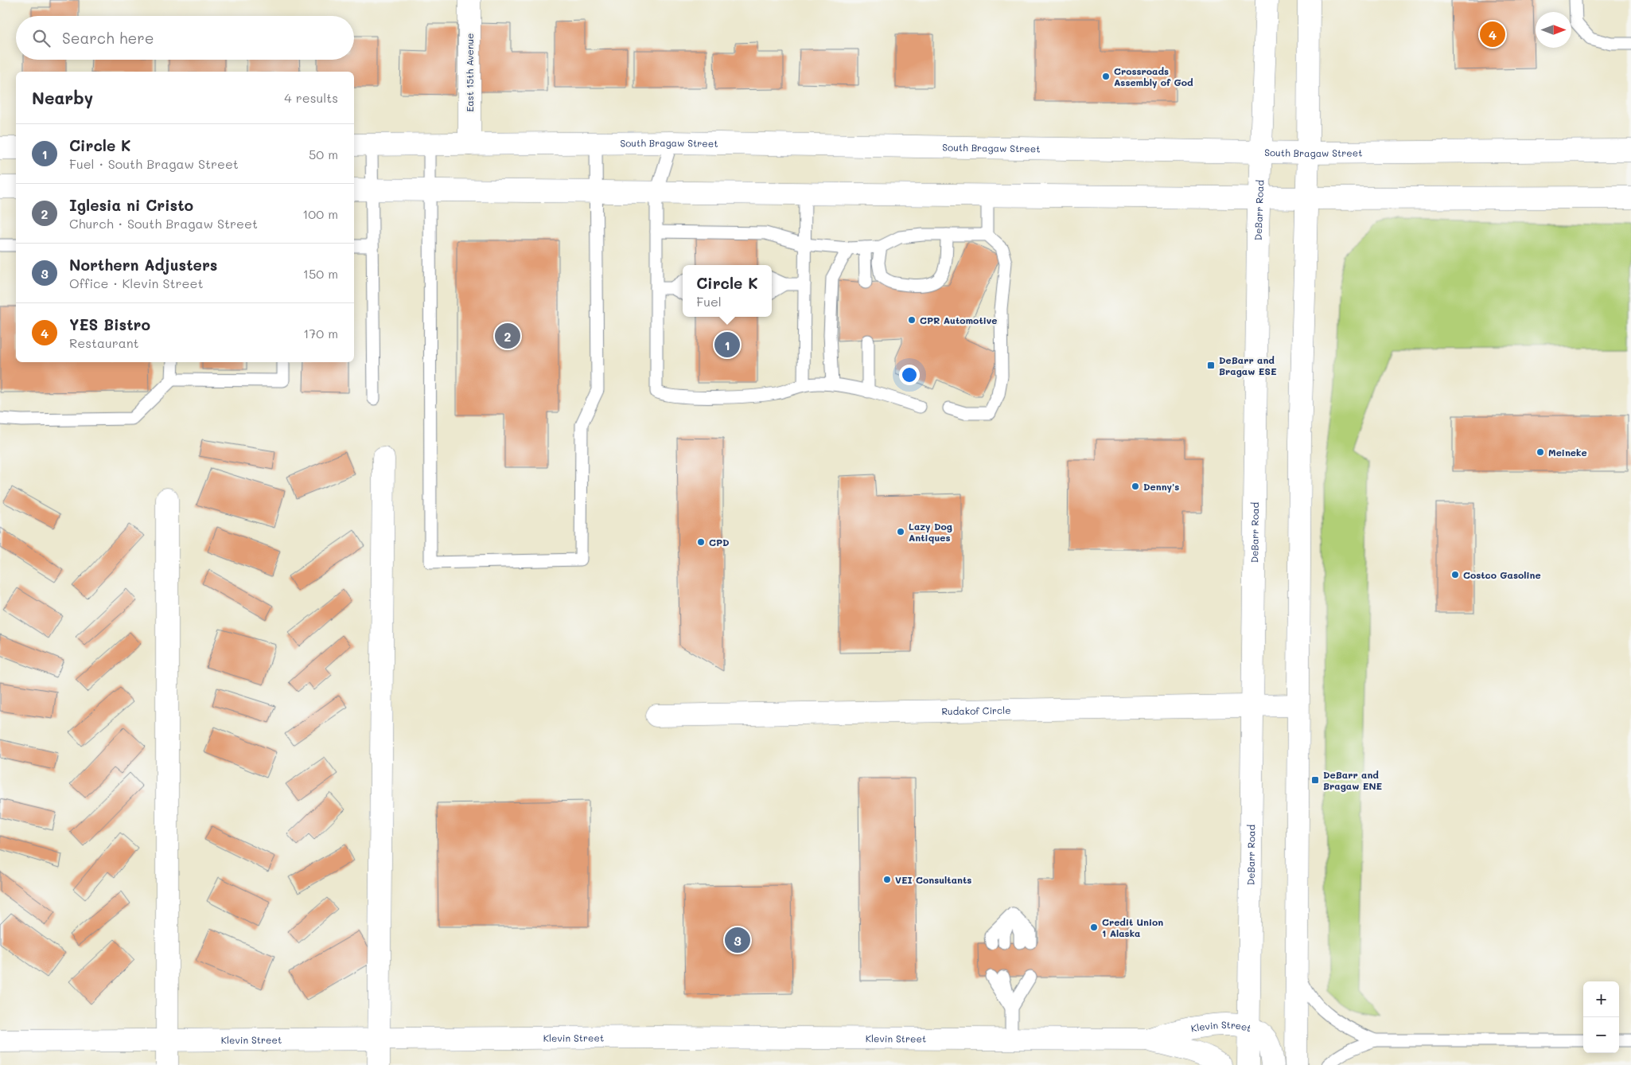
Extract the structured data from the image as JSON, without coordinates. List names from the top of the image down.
{
  "streets": {
    "main road": [
      "East 15th Avenue",
      "South Bragaw Street",
      "DeBarr Road",
      "Rudakof Circle",
      "Klevin Street"
    ]
  },
  "crossings": [
    ["East 15th Avenue", "South Bragaw Street"],
    ["South Bragaw Street", "DeBarr Road"],
    ["DeBarr Road", "Rudakof Circle"],
    ["DeBarr Road", "Klevin Street"]
  ],
  "places": {
    "other": [
      "Crossroads Assembly of God",
      "CPR Automotive",
      "Meineke",
      "Denny's",
      "Lazy Dog Antiques",
      "CPD",
      "Costco Gasoline",
      "VEI Consultants",
      "Credit Union 1 Alaska"
    ],
    "transit": ["DeBarr and Bragaw ESE", "DeBarr and Bragaw ENE"]
  },
  "north": "right",
  "page": {
    "search": "Search here",
    "pins": [
      "4",
      "2",
      "1",
      "3"
    ],
    "heading": ["Nearby", "4 results"],
    "list": [
      {
        "mark": "1",
        "name": "Circle K",
        "note": "Fuel · South Bragaw Street",
        "value": "50 m"
      },
      {
        "mark": "2",
        "name": "Iglesia ni Cristo",
        "note": "Church · South Bragaw Street",
        "value": "100 m"
      },
      {
        "mark": "3",
        "name": "Northern Adjusters",
        "note": "Office · Klevin Street",
        "value": "150 m"
      },
      {
        "mark": "4",
        "name": "YES Bistro",
        "note": "Restaurant",
        "value": "170 m"
      }
    ],
    "popup": ["Circle K", "Fuel"],
    "map_buttons": ["+", "−"]
  }
}
